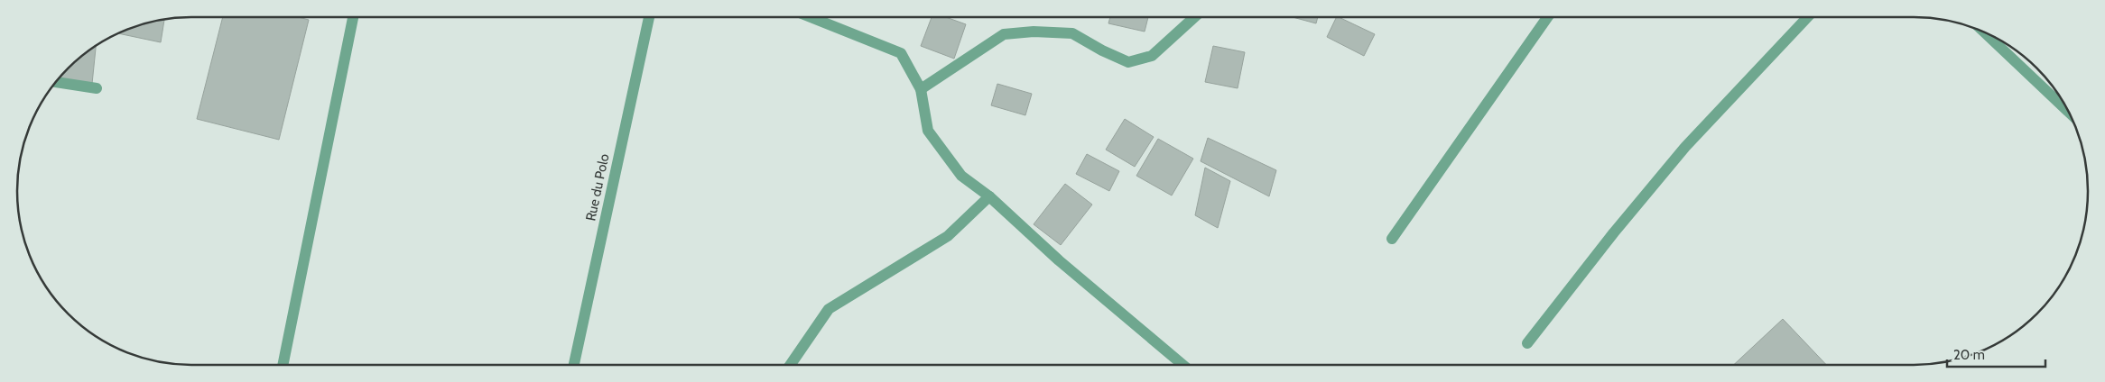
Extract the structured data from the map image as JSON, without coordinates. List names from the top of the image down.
{
  "streets": {
    "street": ["Rue du Polo"]
  },
  "scale_bar": "20 m"
}
